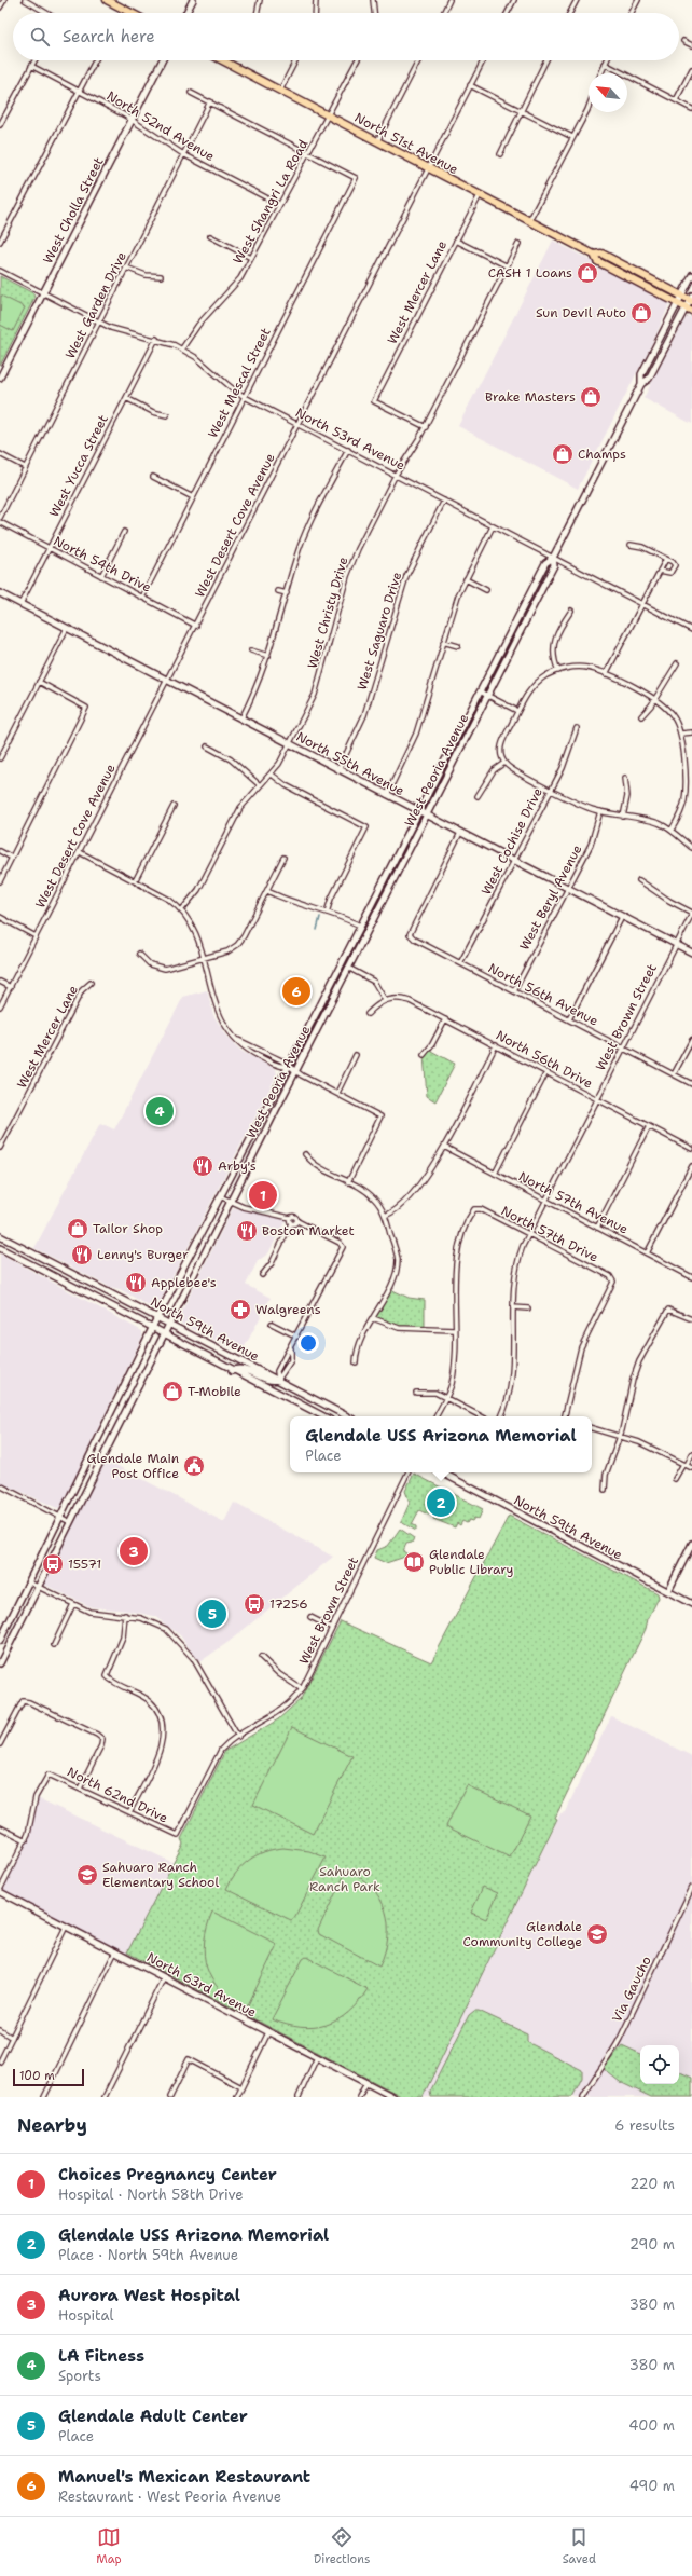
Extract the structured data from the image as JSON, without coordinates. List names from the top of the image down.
{
  "streets": {
    "main road": [
      "North 51st Avenue",
      "West Cholla Street",
      "North 55th Avenue",
      "West Peoria Avenue",
      "North 59th Avenue",
      "North 63rd Avenue"
    ],
    "street": [
      "North 52nd Avenue",
      "West Shangri La Road",
      "West Mercer Lane",
      "West Garden Drive",
      "West Mescal Street",
      "North 53rd Avenue",
      "West Yucca Street",
      "West Desert Cove Avenue",
      "North 54th Drive",
      "West Christy Drive",
      "West Saguaro Drive",
      "West Cochise Drive",
      "West Beryl Avenue",
      "North 56th Avenue",
      "West Brown Street",
      "North 56th Drive",
      "North 57th Avenue",
      "North 57th Drive",
      "North 62nd Drive",
      "Via Gaucho"
    ]
  },
  "crossings": [
    ["North 52nd Avenue", "West Shangri La Road"],
    ["North 52nd Avenue", "West Cholla Street"],
    ["North 52nd Avenue", "West Garden Drive"],
    ["North 51st Avenue", "West Shangri La Road"],
    ["North 51st Avenue", "West Mercer Lane"],
    ["North 51st Avenue", "West Desert Cove Avenue"],
    ["North 51st Avenue", "West Peoria Avenue"],
    ["West Shangri La Road", "West Mescal Street"],
    ["West Shangri La Road", "North 53rd Avenue"],
    ["West Cholla Street", "North 53rd Avenue"],
    ["West Mercer Lane", "West Christy Drive"],
    ["West Garden Drive", "North 53rd Avenue"],
    ["West Mescal Street", "North 53rd Avenue"],
    ["West Mescal Street", "North 54th Drive"],
    ["North 53rd Avenue", "West Yucca Street"],
    ["North 53rd Avenue", "West Desert Cove Avenue"],
    ["North 53rd Avenue", "West Christy Drive"],
    ["North 53rd Avenue", "West Saguaro Drive"],
    ["North 53rd Avenue", "West Peoria Avenue"],
    ["West Yucca Street", "North 54th Drive"],
    ["West Yucca Street", "North 55th Avenue"],
    ["West Desert Cove Avenue", "North 54th Drive"],
    ["West Desert Cove Avenue", "North 55th Avenue"],
    ["West Christy Drive", "North 55th Avenue"],
    ["West Saguaro Drive", "North 55th Avenue"],
    ["North 55th Avenue", "West Peoria Avenue"],
    ["North 55th Avenue", "West Cochise Drive"],
    ["North 55th Avenue", "West Beryl Avenue"],
    ["North 55th Avenue", "North 56th Avenue"],
    ["North 55th Avenue", "West Brown Street"],
    ["West Peoria Avenue", "North 59th Avenue"],
    ["West Cochise Drive", "North 56th Avenue"],
    ["West Beryl Avenue", "North 56th Avenue"],
    ["North 56th Avenue", "West Brown Street"],
    ["West Brown Street", "North 56th Drive"],
    ["West Brown Street", "North 57th Avenue"],
    ["West Brown Street", "North 57th Drive"],
    ["West Brown Street", "North 62nd Drive"]
  ],
  "parks": ["Sahuaro Ranch Park"],
  "places": {
    "shop": [
      "CASH 1 Loans",
      "Sun Devil Auto",
      "Brake Masters",
      "Champs",
      "Tailor Shop",
      "T-Mobile"
    ],
    "restaurant": [
      "Arby's",
      "Boston Market",
      "Lenny's Burger",
      "Applebee's"
    ],
    "pharmacy": ["Walgreens"],
    "public building": ["Glendale Main Post Office"],
    "library": ["Glendale Public Library"],
    "bus stop": ["15571", "17256"],
    "school or university": ["Sahuaro Ranch Elementary School", "Glendale Community College"]
  },
  "scale_bar": "100 m",
  "north": "top left",
  "page": {
    "search": "Search here",
    "pins": [
      "6",
      "4",
      "1",
      "2",
      "3",
      "5"
    ],
    "popup": ["Glendale USS Arizona Memorial", "Place"],
    "scale": "100 m",
    "heading": ["Nearby", "6 results"],
    "list": [
      {
        "mark": "1",
        "name": "Choices Pregnancy Center",
        "note": "Hospital · North 58th Drive",
        "value": "220 m"
      },
      {
        "mark": "2",
        "name": "Glendale USS Arizona Memorial",
        "note": "Place · North 59th Avenue",
        "value": "290 m"
      },
      {
        "mark": "3",
        "name": "Aurora West Hospital",
        "note": "Hospital",
        "value": "380 m"
      },
      {
        "mark": "4",
        "name": "LA Fitness",
        "note": "Sports",
        "value": "380 m"
      },
      {
        "mark": "5",
        "name": "Glendale Adult Center",
        "note": "Place",
        "value": "400 m"
      },
      {
        "mark": "6",
        "name": "Manuel's Mexican Restaurant",
        "note": "Restaurant · West Peoria Avenue",
        "value": "490 m"
      }
    ],
    "nav": ["Map", "Directions", "Saved"]
  }
}
